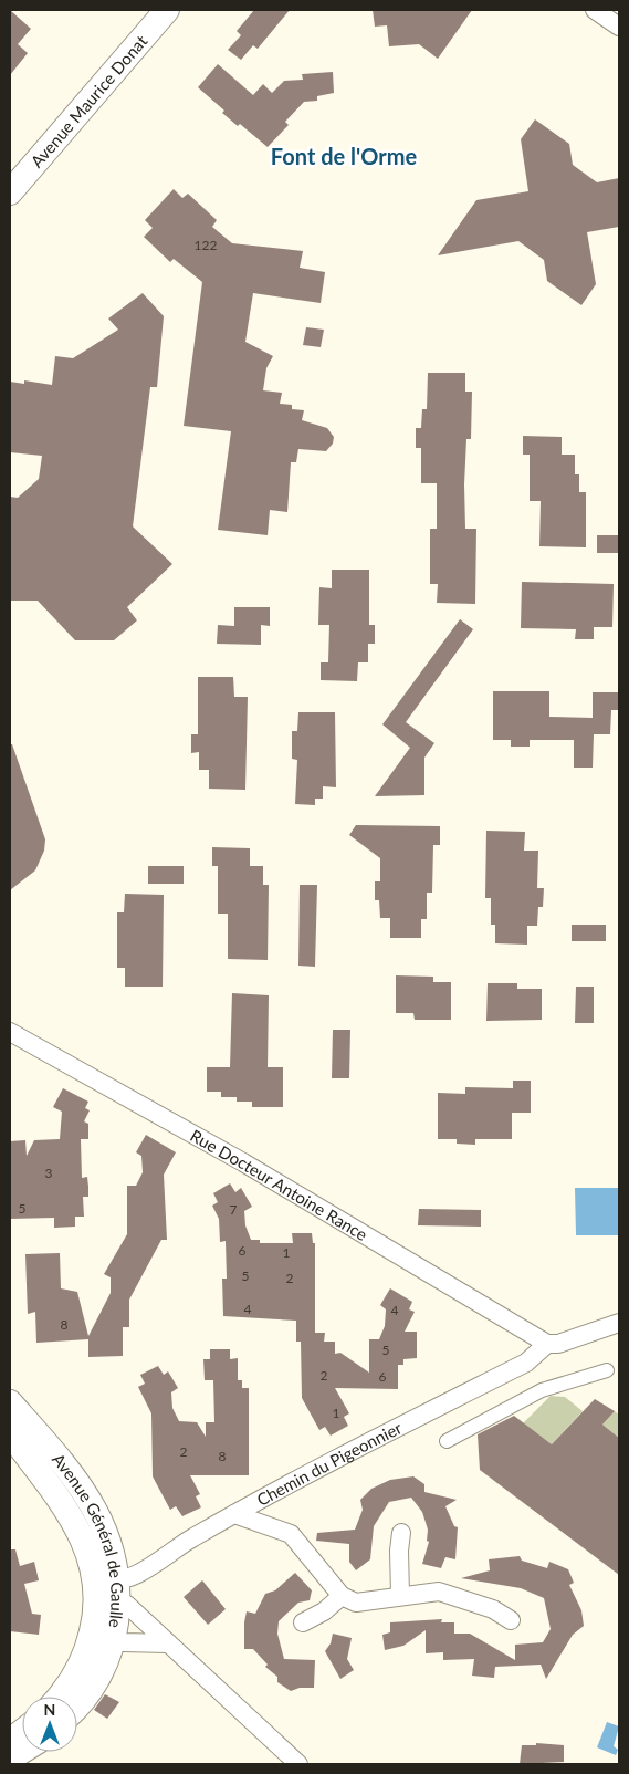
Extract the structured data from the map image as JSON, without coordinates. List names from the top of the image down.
{
  "streets": {
    "main road": ["Avenue Maurice Donat", "Avenue Général de Gaulle"],
    "street": ["Rue Docteur Antoine Rance", "Chemin du Pigeonnier"]
  },
  "crossings": [
    ["Rue Docteur Antoine Rance", "Chemin du Pigeonnier"],
    ["Chemin du Pigeonnier", "Avenue Général de Gaulle"]
  ],
  "districts": ["Font de l'Orme"],
  "house_numbers": [
    "122",
    "3",
    "5",
    "7",
    "6",
    "1",
    "5",
    "2",
    "4",
    "4",
    "8",
    "5",
    "2",
    "6",
    "1",
    "2",
    "8"
  ],
  "north": "top"
}
